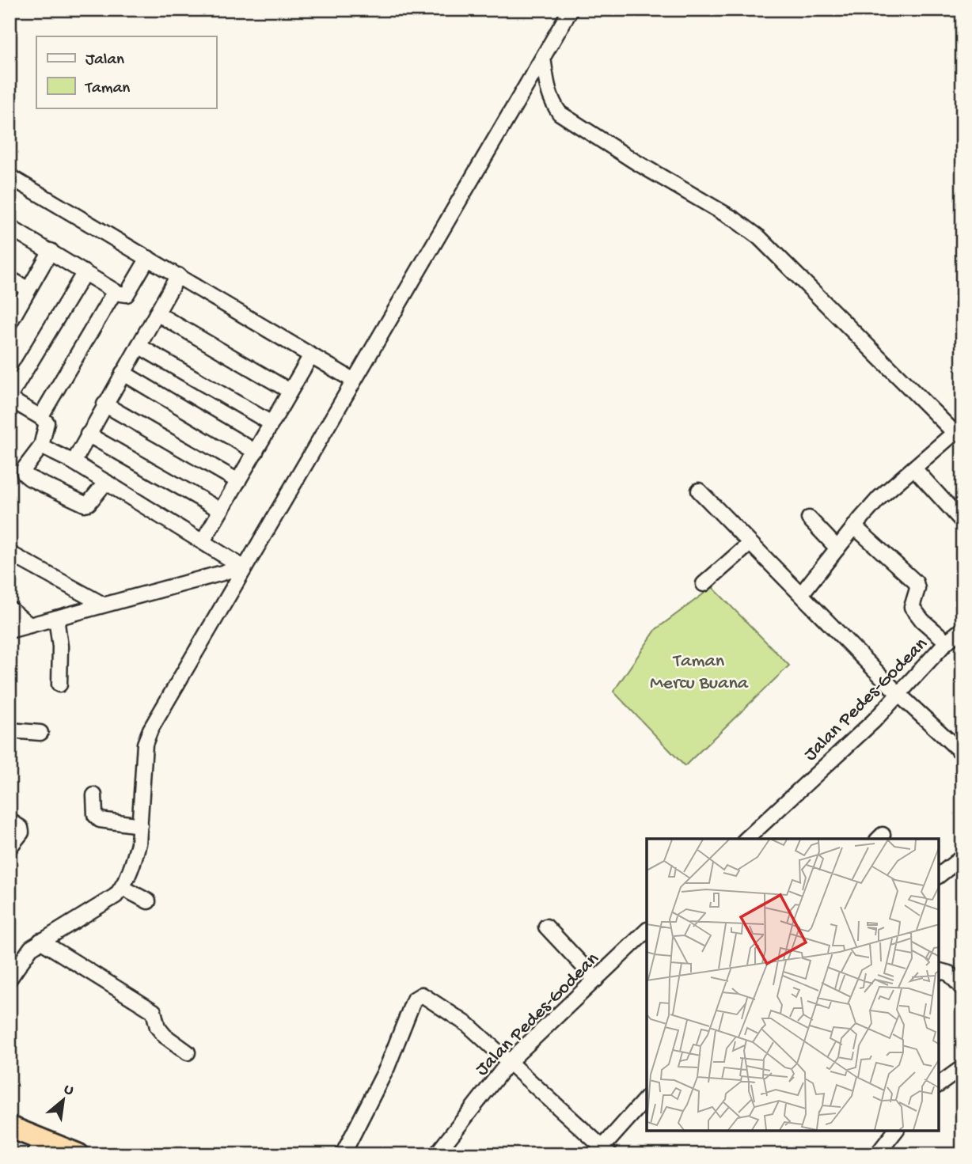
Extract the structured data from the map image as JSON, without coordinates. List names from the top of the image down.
{
  "streets": {
    "street": ["Jalan Pedes-Godean"]
  },
  "parks": ["Taman Mercu Buana"],
  "legend": ["Jalan", "Taman"],
  "north": "top right"
}
